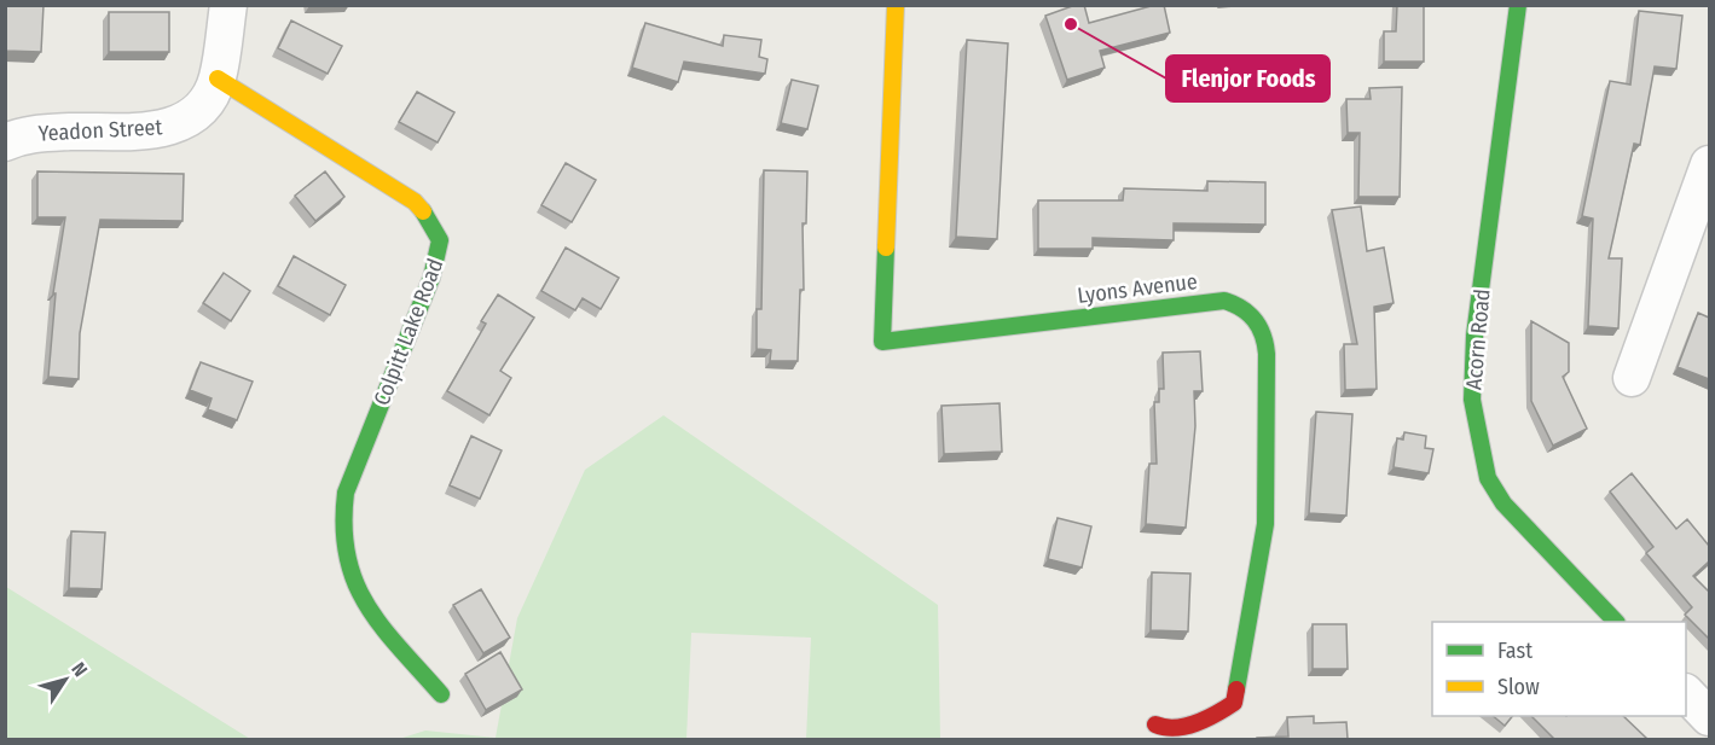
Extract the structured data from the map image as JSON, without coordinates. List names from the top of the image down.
{
  "streets": {
    "street": [
      "Yeadon Street",
      "Lyons Avenue",
      "Colpitt Lake Road",
      "Acorn Road"
    ]
  },
  "crossings": [
    ["Yeadon Street", "Colpitt Lake Road"]
  ],
  "places": ["Flenjor Foods"],
  "legend": ["Fast", "Slow"],
  "north": "top right"
}
